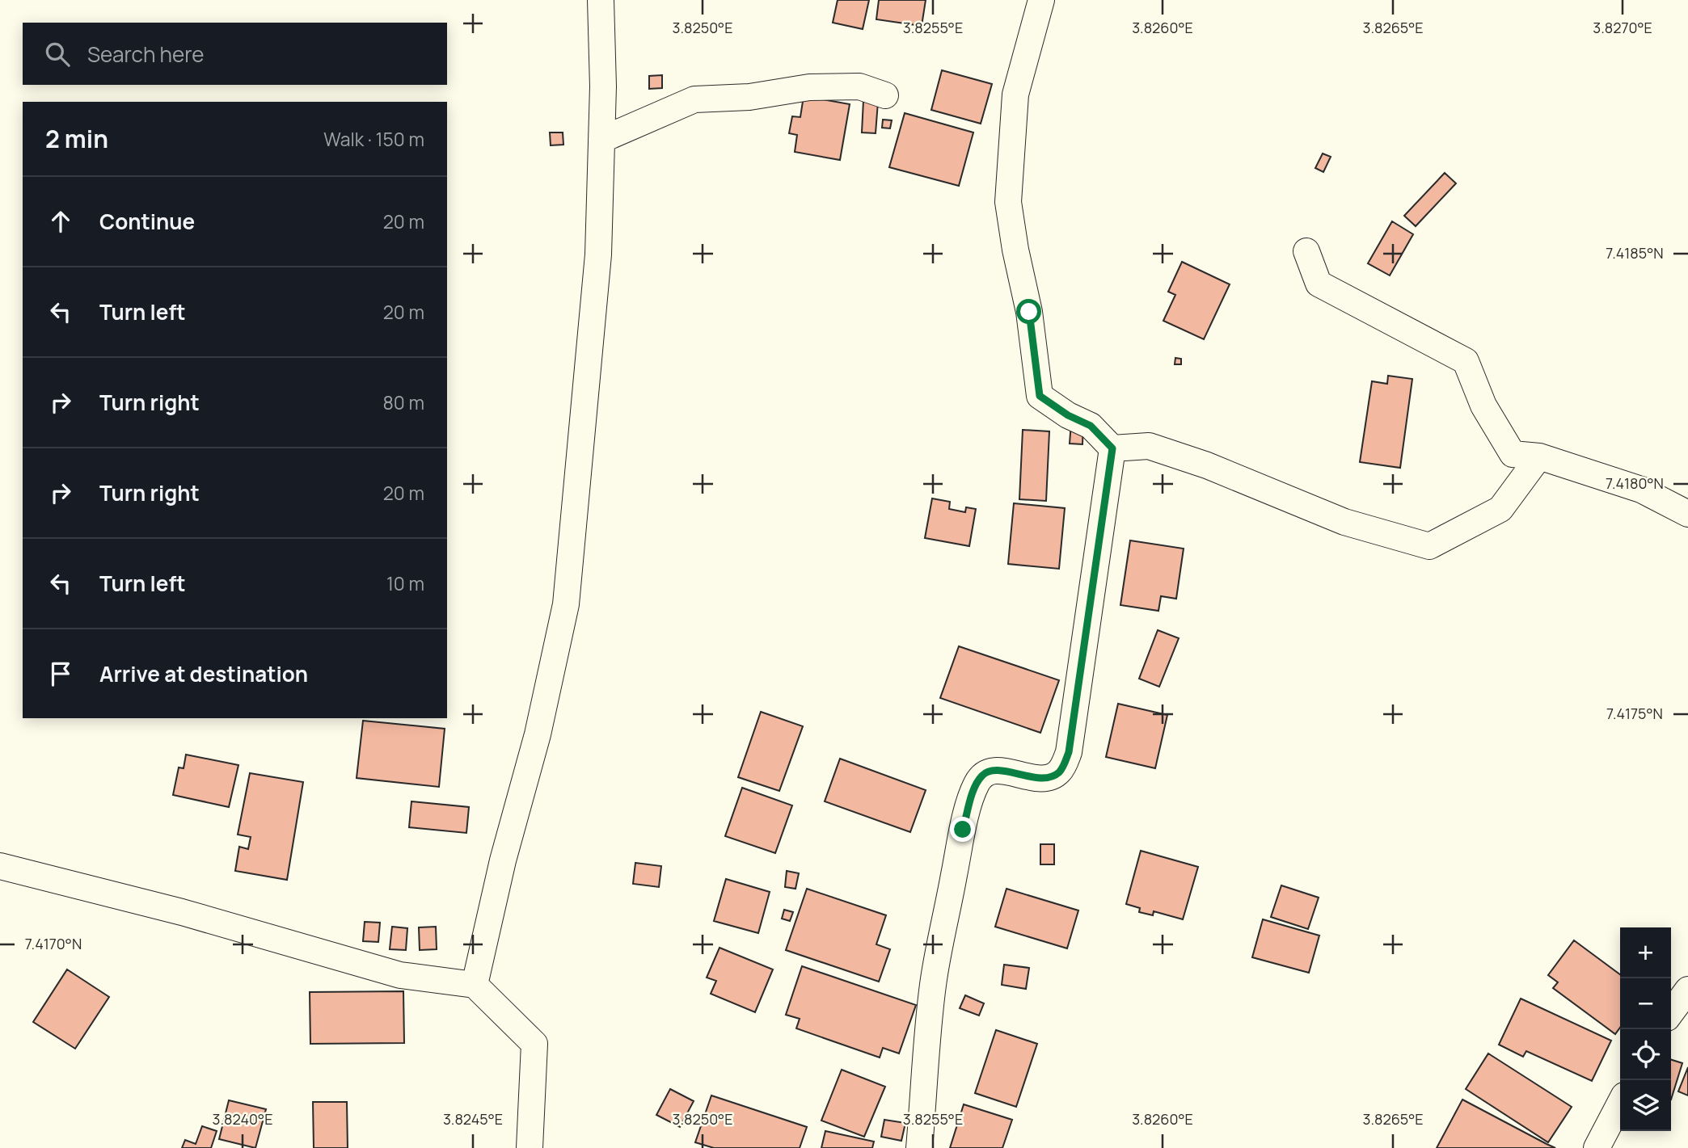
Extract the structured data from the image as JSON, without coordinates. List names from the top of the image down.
{
  "page": {
    "search": "Search here",
    "heading": ["2 min", "Walk · 150 m"],
    "list": [
      ["Continue", "20 m"],
      ["Turn left", "20 m"],
      ["Turn right", "80 m"],
      ["Turn right", "20 m"],
      ["Turn left", "10 m"],
      "Arrive at destination"
    ],
    "map_buttons": ["+", "−"]
  },
  "coordinates": [
    "3.8250°E",
    "3.8255°E",
    "3.8260°E",
    "3.8265°E",
    "3.8270°E",
    "7.4185°N",
    "7.4180°N",
    "7.4175°N",
    "7.4170°N",
    "3.8240°E",
    "3.8245°E"
  ]
}
